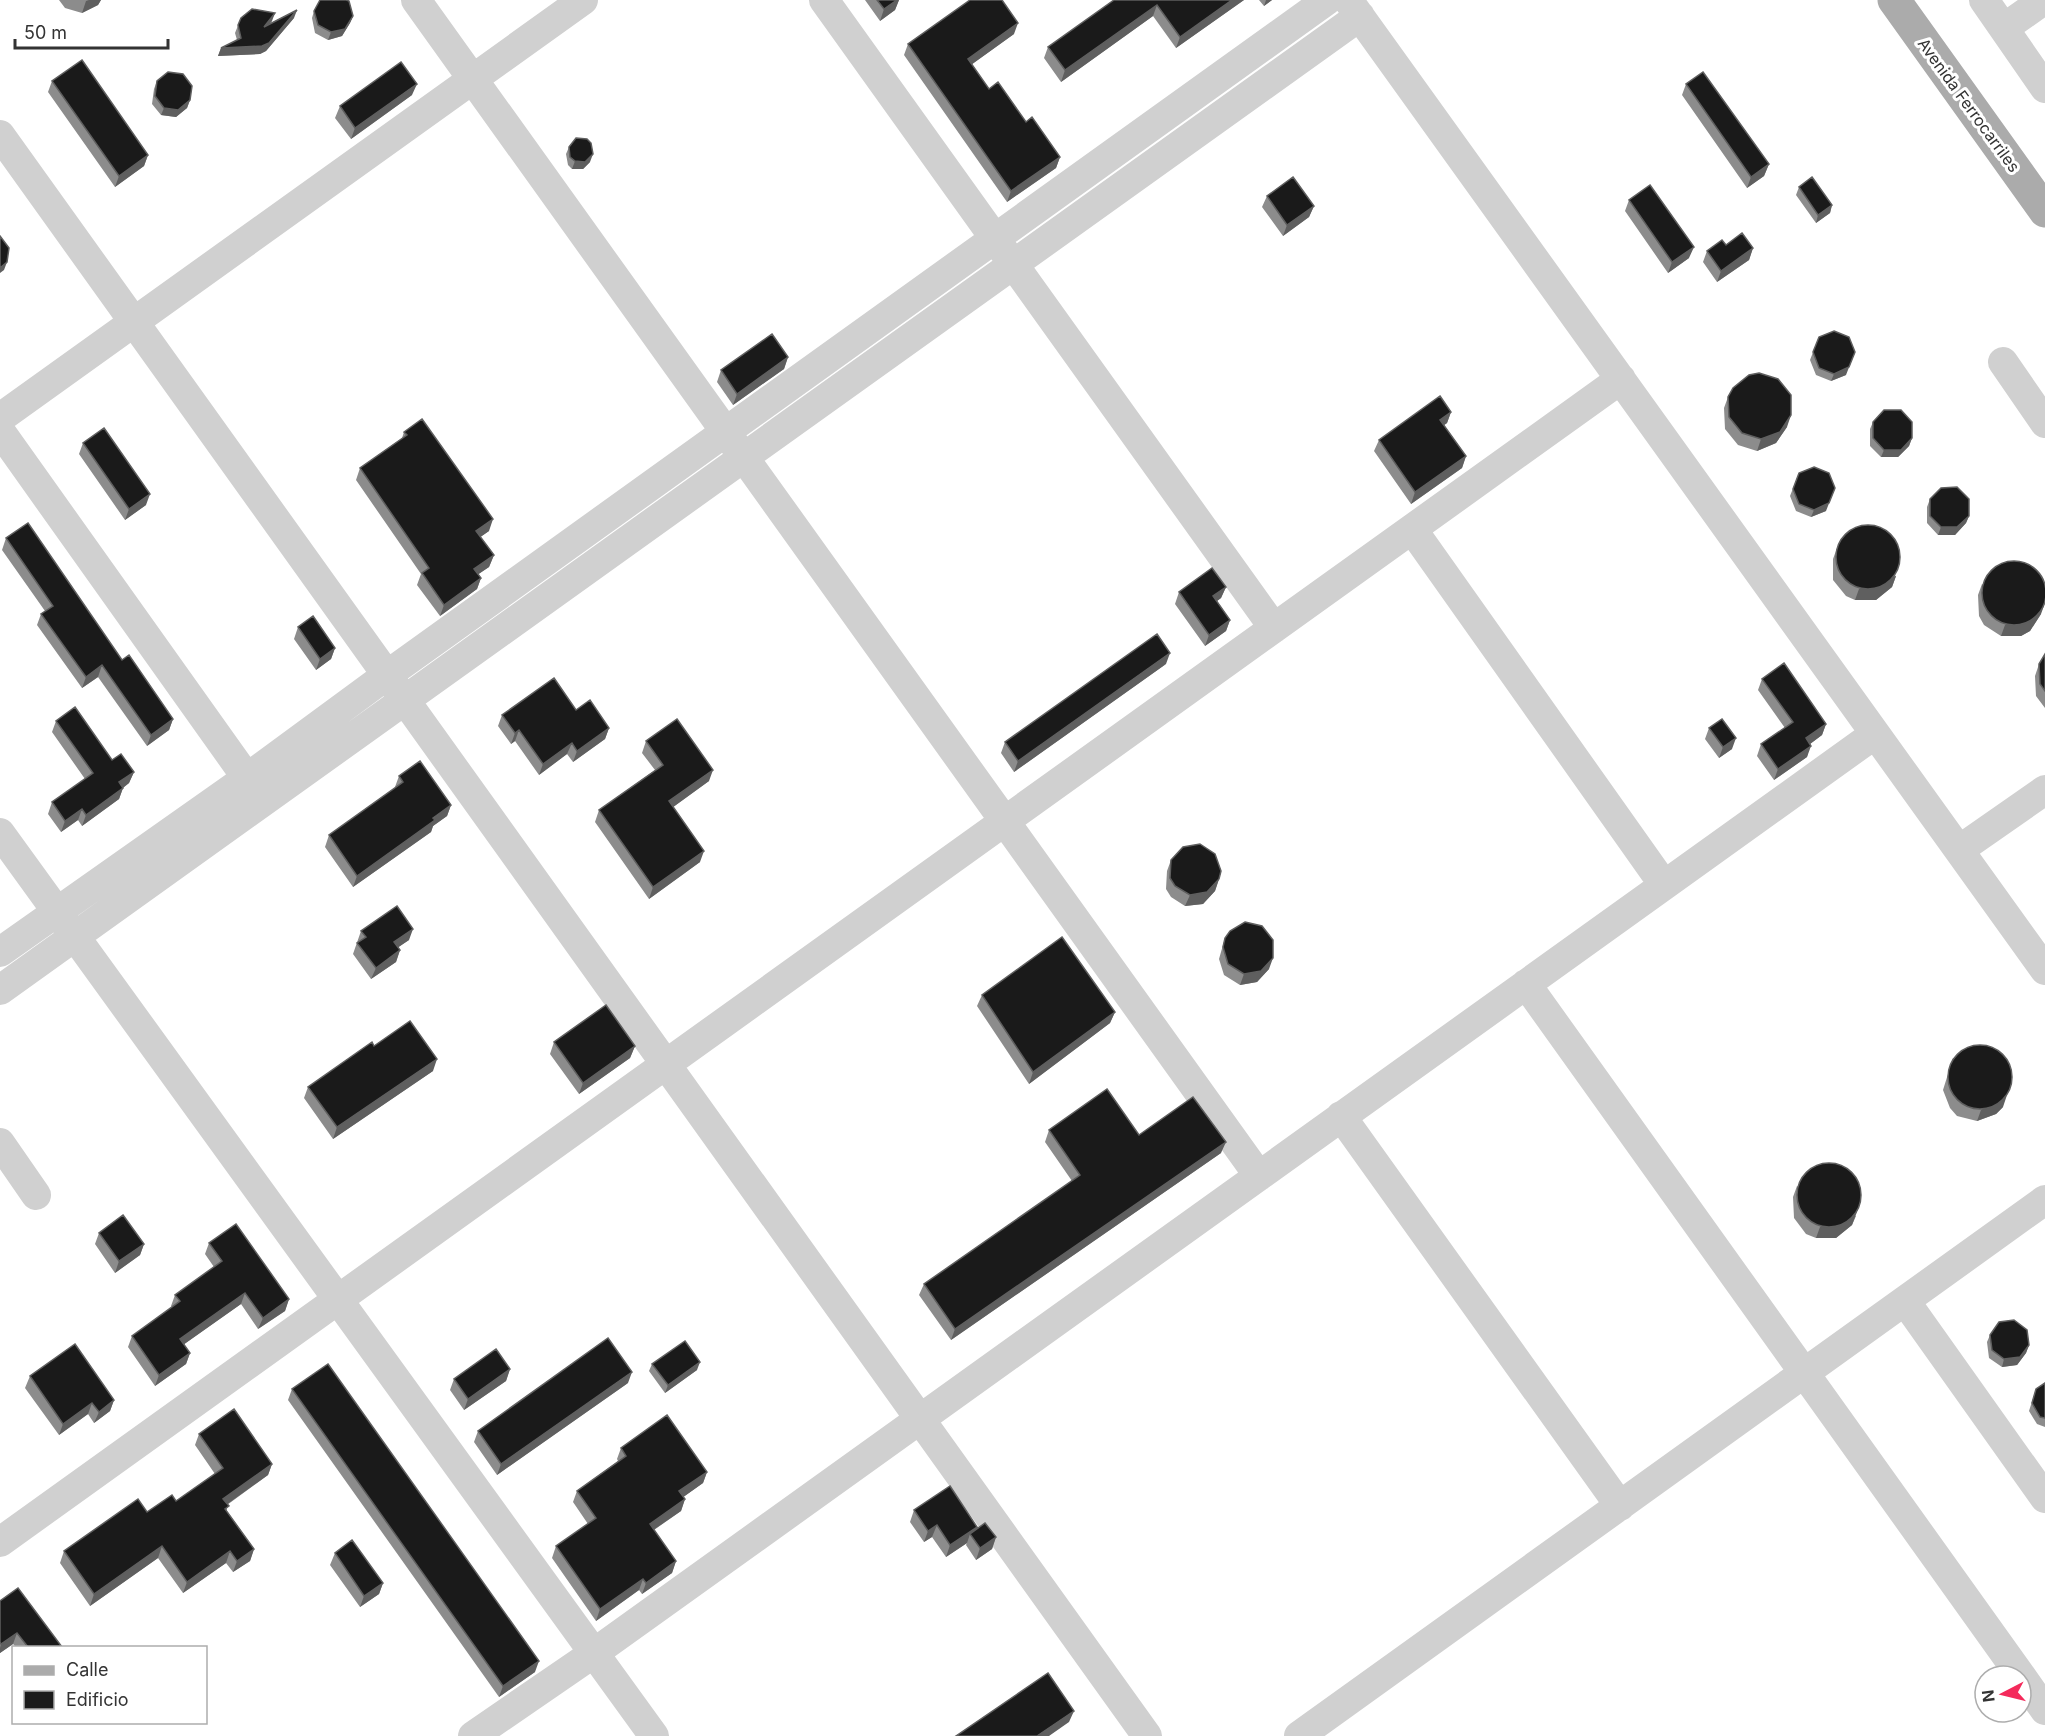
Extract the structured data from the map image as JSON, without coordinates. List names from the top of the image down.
{
  "streets": {
    "main road": ["Avenida Ferrocarriles"]
  },
  "legend": ["Calle", "Edificio"],
  "scale_bar": "50 m",
  "north": "left"
}
